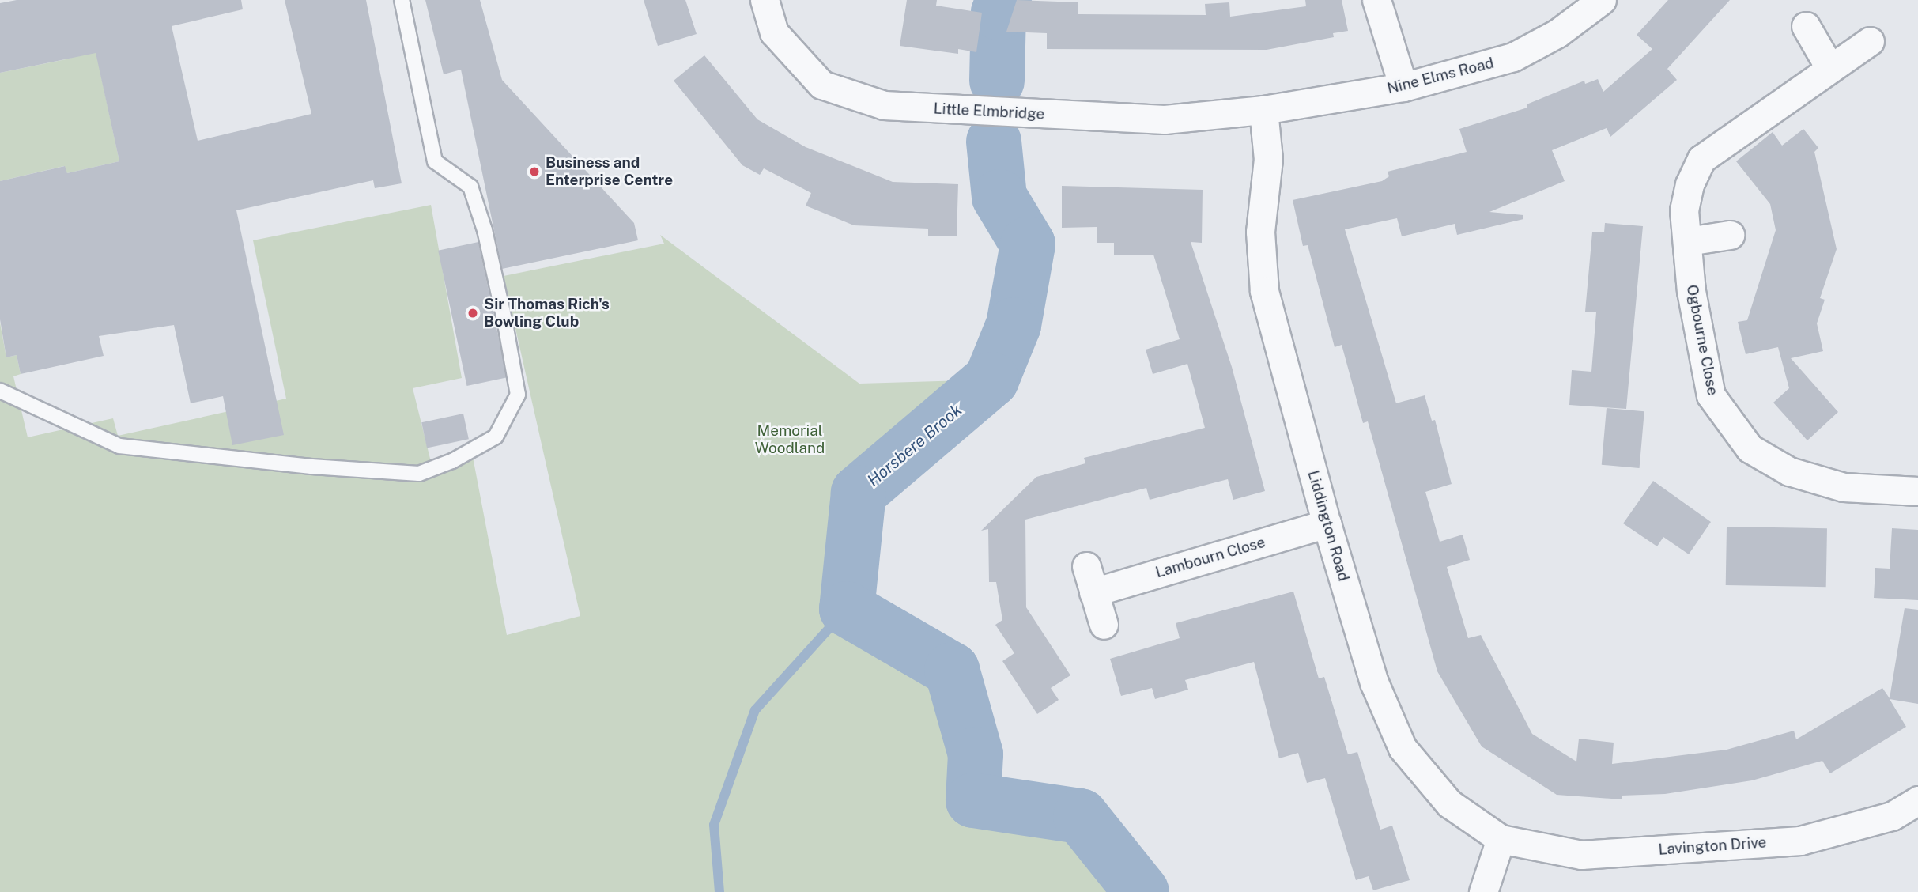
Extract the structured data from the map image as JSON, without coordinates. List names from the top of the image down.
{
  "streets": {
    "street": [
      "Nine Elms Road",
      "Little Elmbridge",
      "Ogbourne Close",
      "Liddington Road",
      "Lambourn Close",
      "Lavington Drive"
    ]
  },
  "crossings": [
    ["Nine Elms Road", "Little Elmbridge"],
    ["Nine Elms Road", "Liddington Road"],
    ["Little Elmbridge", "Liddington Road"],
    ["Liddington Road", "Lambourn Close"],
    ["Liddington Road", "Lavington Drive"]
  ],
  "water": ["Horsbere Brook"],
  "parks": ["Memorial Woodland"],
  "places": ["Business and Enterprise Centre", "Sir Thomas Rich's Bowling Club"]
}
